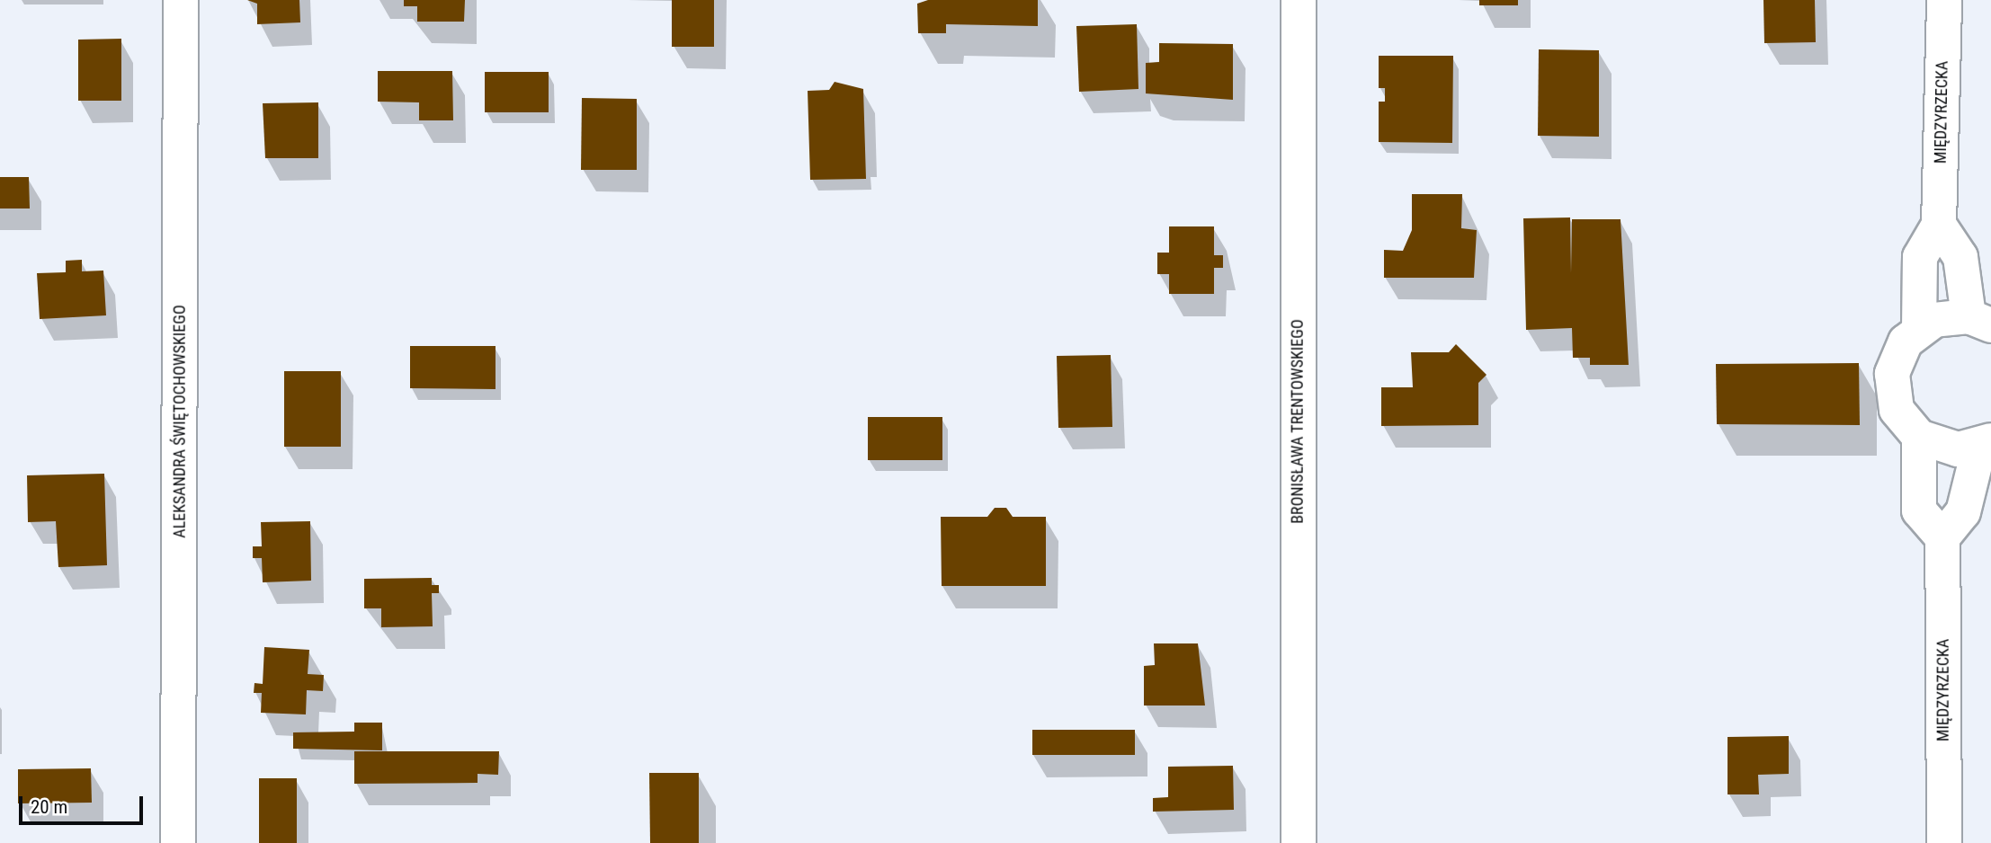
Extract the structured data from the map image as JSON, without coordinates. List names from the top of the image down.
{
  "streets": {
    "street": ["MIĘDZYRZECKA", "ALEKSANDRA ŚWIĘTOCHOWSKIEGO", "BRONISŁAWA TRENTOWSKIEGO"]
  },
  "scale_bar": "20 m"
}
